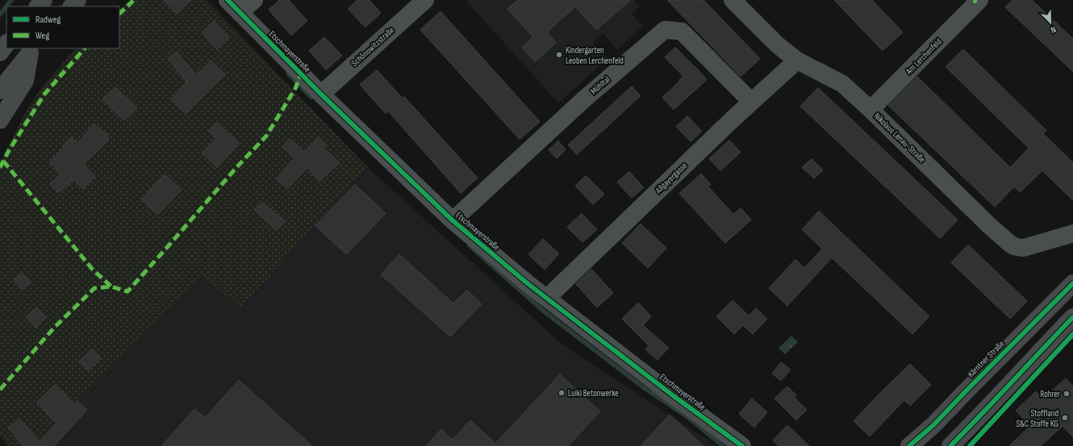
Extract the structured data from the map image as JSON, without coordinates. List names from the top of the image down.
{
  "streets": {
    "main road": ["Kärntner Straße"],
    "street": [
      "Schönowitzstraße",
      "Etschmayerstraße",
      "Am Lerchenfeld",
      "Mühltal",
      "Nikolaus Lenau-Straße",
      "Allgayergasse"
    ]
  },
  "crossings": [
    ["Schönowitzstraße", "Etschmayerstraße"],
    ["Etschmayerstraße", "Mühltal"],
    ["Etschmayerstraße", "Allgayergasse"],
    ["Am Lerchenfeld", "Nikolaus Lenau-Straße"],
    ["Mühltal", "Allgayergasse"],
    ["Nikolaus Lenau-Straße", "Allgayergasse"]
  ],
  "places": [
    "Kindergarten Leoben Lerchenfeld",
    "Luiki Betonwerke",
    "Rohrer",
    "Stoffland S&C Stoffe KG"
  ],
  "legend": ["Radweg", "Weg"],
  "north": "bottom right"
}
